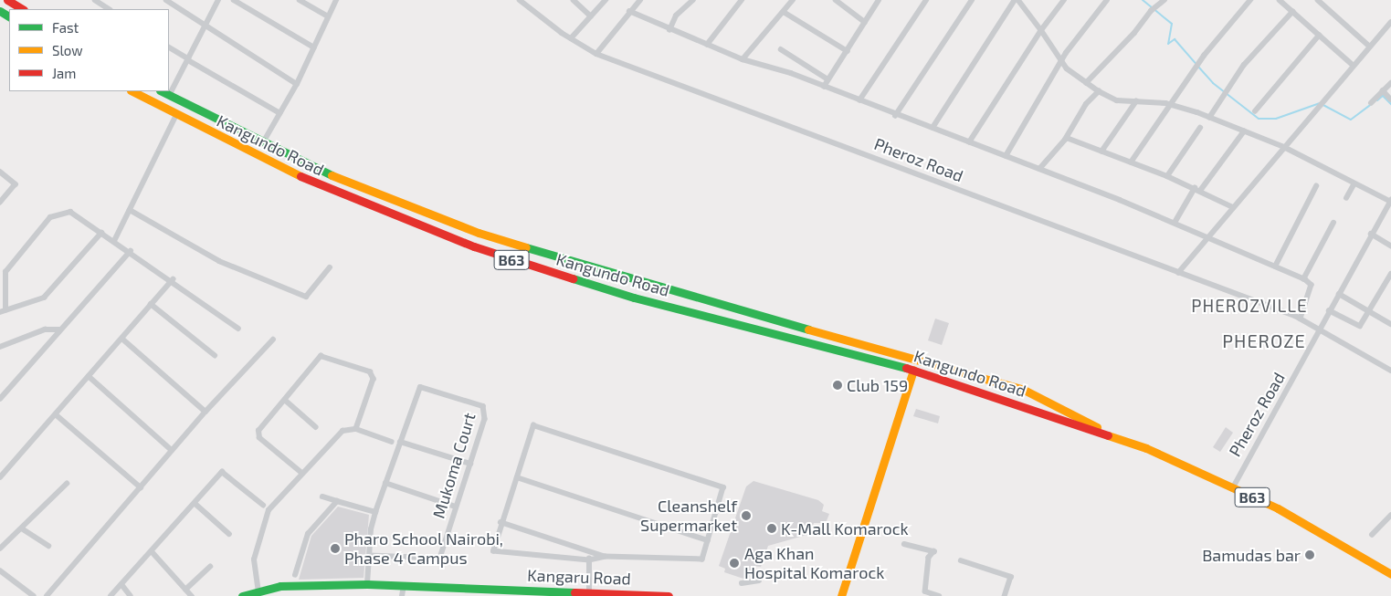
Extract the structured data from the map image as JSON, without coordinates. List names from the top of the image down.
{
  "streets": {
    "main road": ["Kangundo Road", "B63", "Kangaru Road"],
    "street": ["Pheroz Road", "Mukoma Court"]
  },
  "crossings": [
    ["Kangundo Road", "Pheroz Road"]
  ],
  "districts": ["PHEROZVILLE", "PHEROZE"],
  "places": [
    "Club 159",
    "Cleanshelf Supermarket",
    "K-Mall Komarock",
    "Pharo School Nairobi, Phase 4 Campus",
    "Bamudas bar",
    "Aga Khan Hospital Komarock"
  ],
  "legend": ["Fast", "Slow", "Jam"]
}
